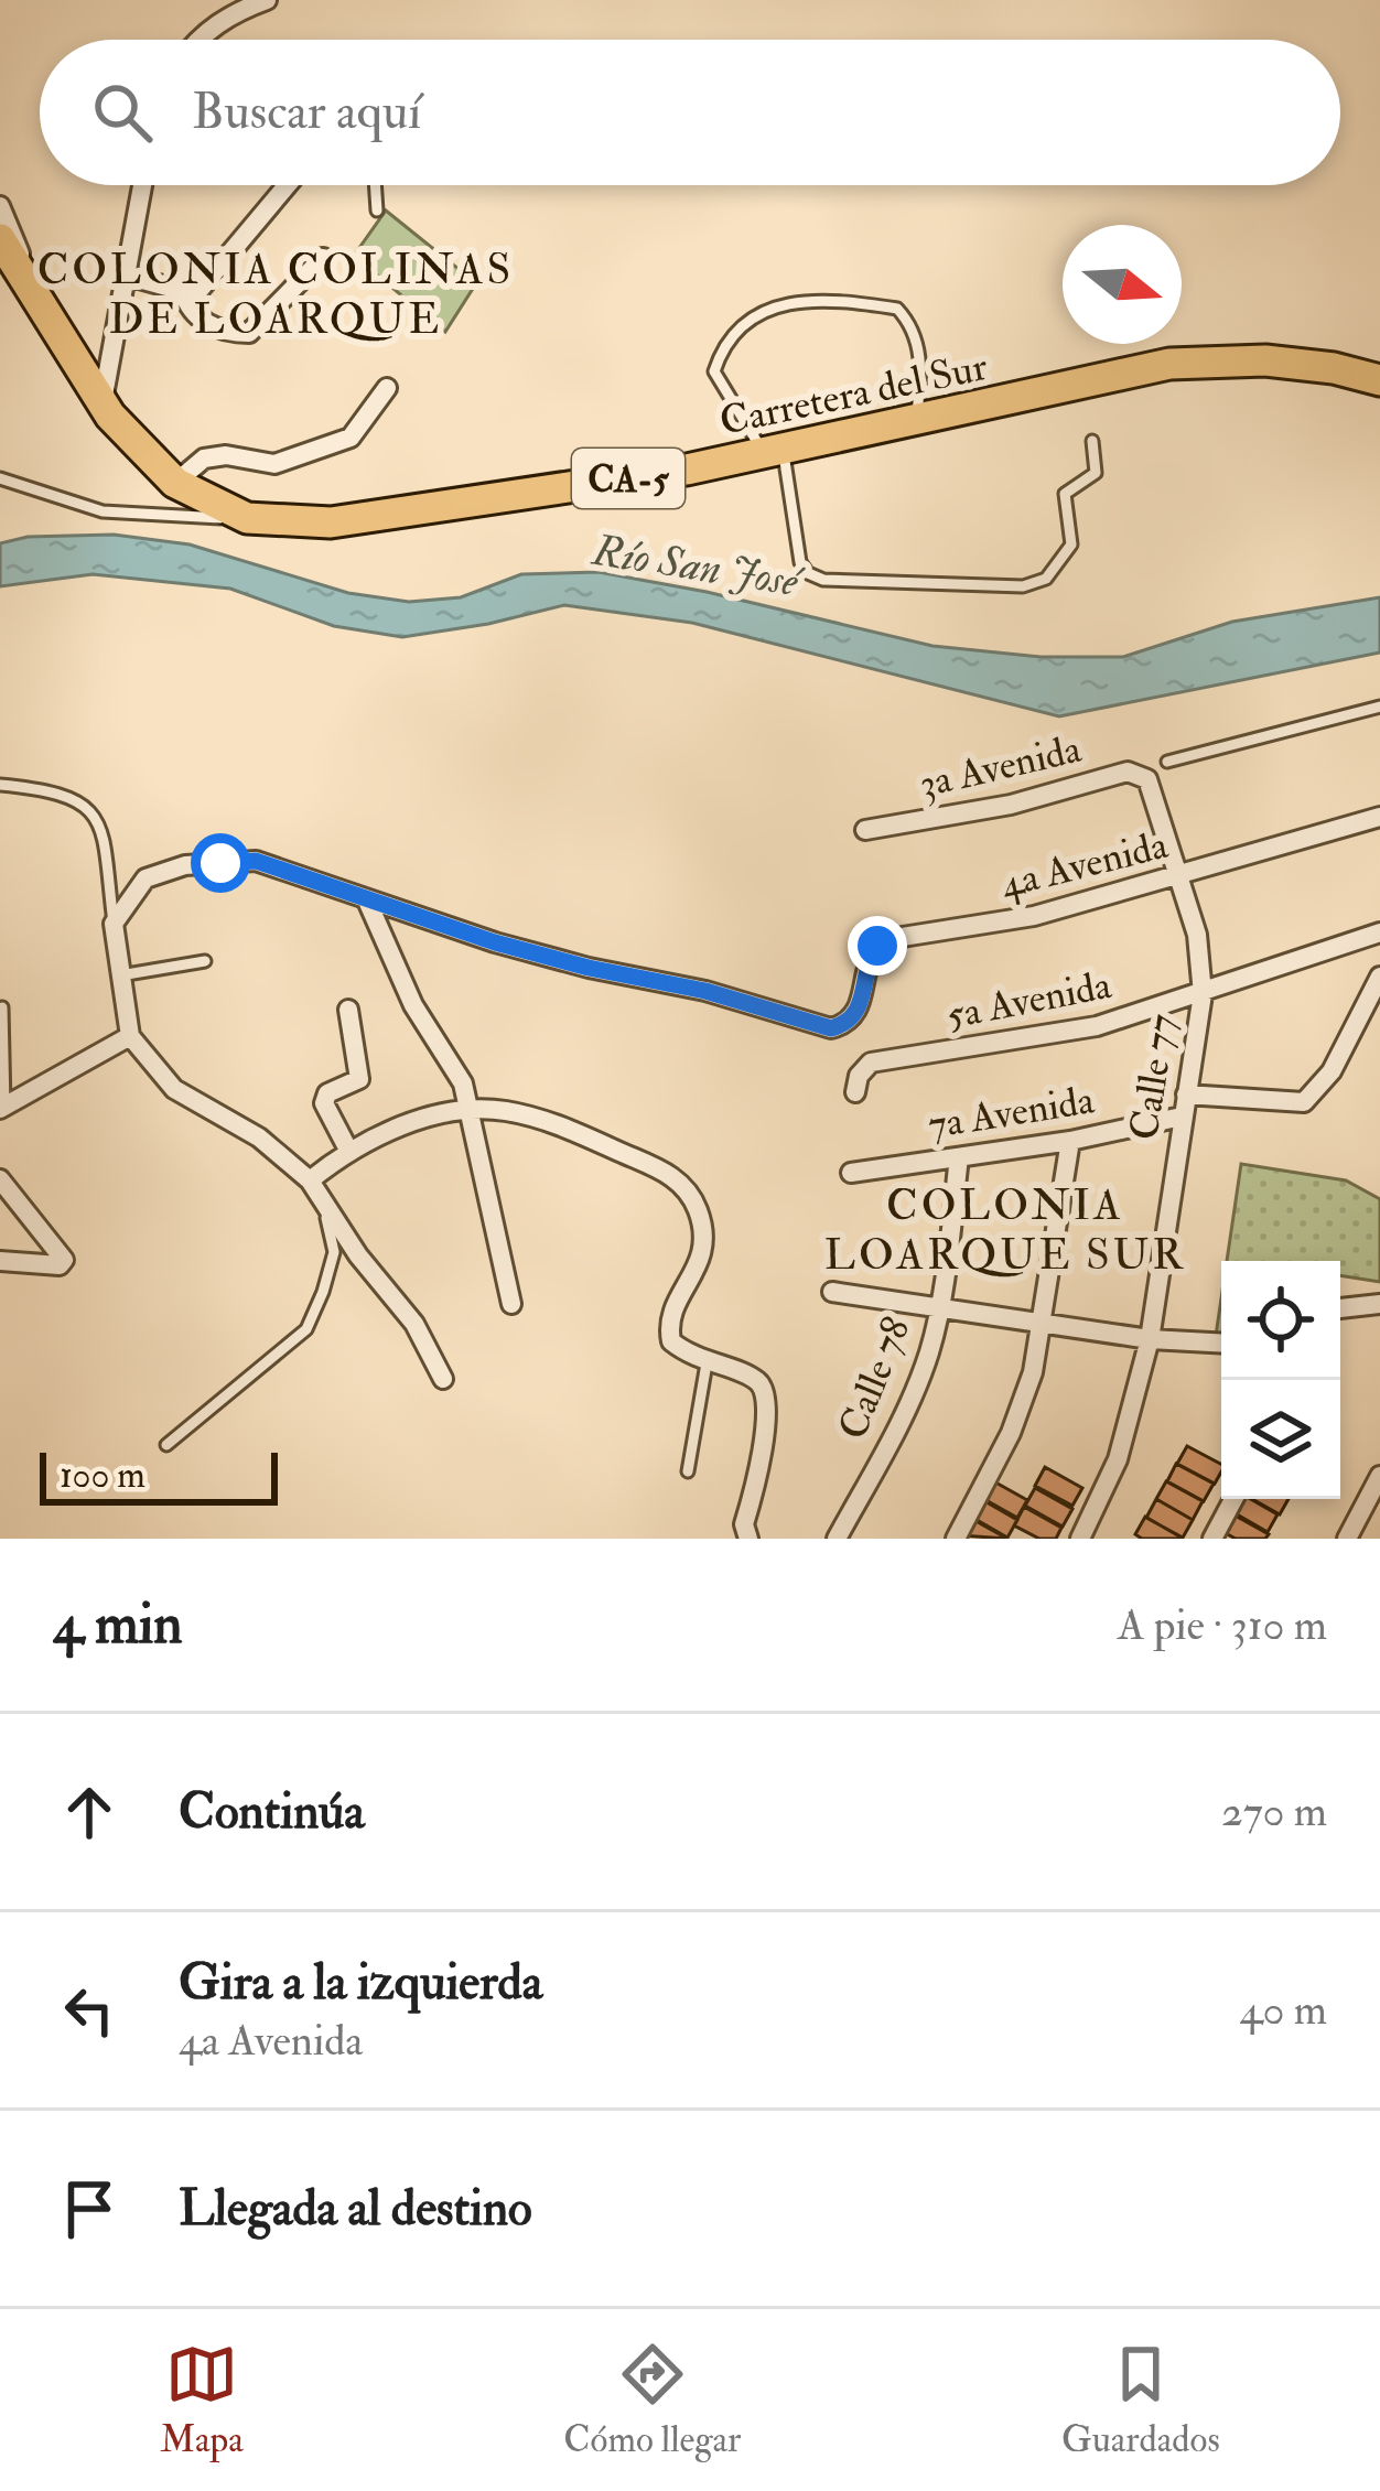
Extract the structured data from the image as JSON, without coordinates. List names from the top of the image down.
{
  "streets": {
    "highway": ["Carretera del Sur", "CA-5"],
    "street": [
      "3a Avenida",
      "4a Avenida",
      "5a Avenida",
      "Calle 77",
      "7a Avenida",
      "Calle 78"
    ]
  },
  "crossings": [
    ["3a Avenida", "Calle 77"],
    ["4a Avenida", "Calle 77"],
    ["5a Avenida", "Calle 77"],
    ["Calle 77", "7a Avenida"],
    ["7a Avenida", "Calle 78"]
  ],
  "districts": ["COLONIA COLINAS DE LOARQUE", "COLONIA LOARQUE SUR"],
  "water": ["Río San José"],
  "scale_bar": "100 m",
  "north": "right",
  "page": {
    "search": "Buscar aquí",
    "scale": "100 m",
    "heading": ["4 min", "A pie · 310 m"],
    "list": [
      ["Continúa", "270 m"],
      ["Gira a la izquierda", "4a Avenida", "40 m"],
      "Llegada al destino"
    ],
    "nav": ["Mapa", "Cómo llegar", "Guardados"]
  }
}
